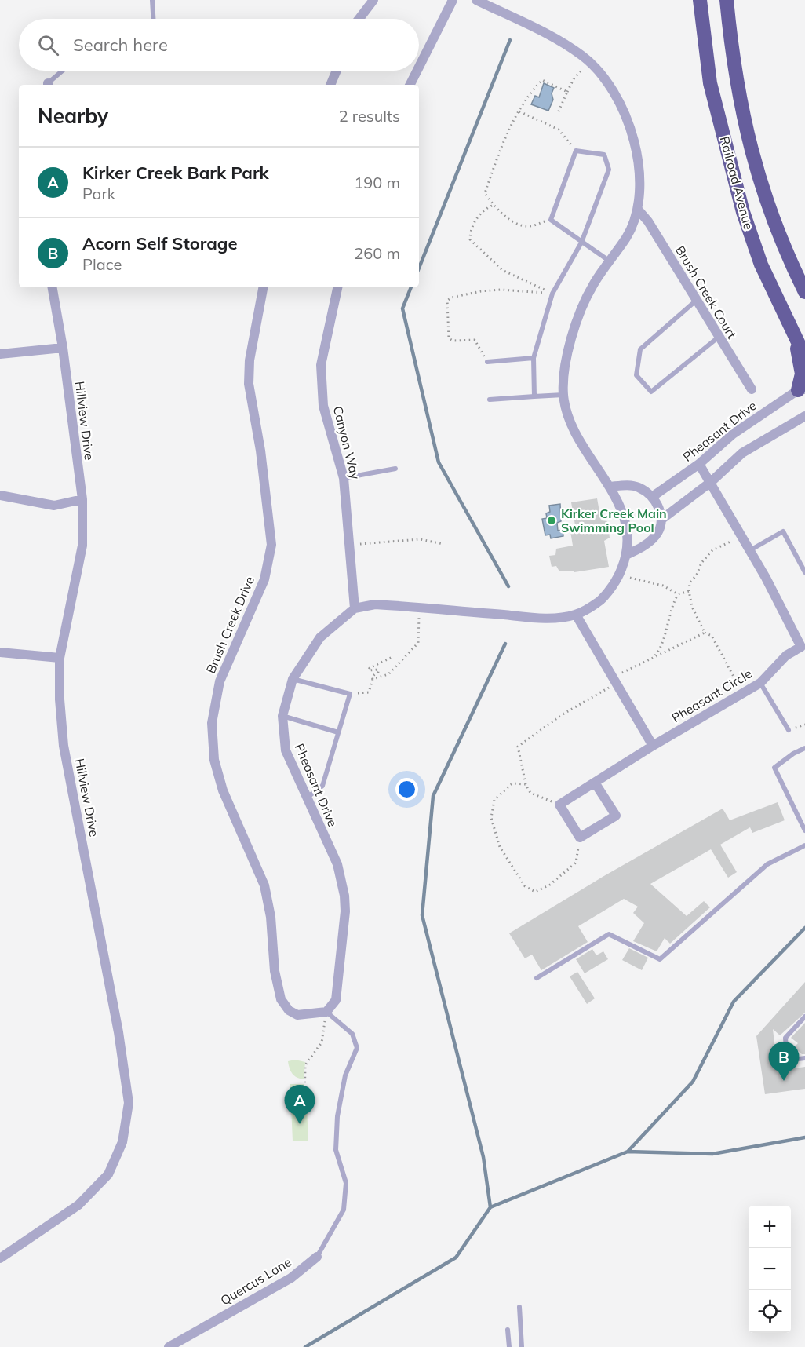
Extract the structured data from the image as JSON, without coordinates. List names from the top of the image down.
{
  "streets": {
    "highway": ["Railroad Avenue"],
    "street": [
      "Brush Creek Court",
      "Hillview Drive",
      "Pheasant Drive",
      "Canyon Way",
      "Brush Creek Drive",
      "Pheasant Circle",
      "Quercus Lane"
    ]
  },
  "crossings": [
    ["Pheasant Drive", "Canyon Way"],
    ["Pheasant Drive", "Brush Creek Drive"],
    ["Pheasant Drive", "Pheasant Circle"],
    ["Pheasant Drive", "Quercus Lane"],
    ["Brush Creek Drive", "Quercus Lane"]
  ],
  "places": ["Kirker Creek Main Swimming Pool"],
  "page": {
    "search": "Search here",
    "heading": ["Nearby", "2 results"],
    "list": [
      {
        "mark": "A",
        "name": "Kirker Creek Bark Park",
        "note": "Park",
        "value": "190 m"
      },
      {
        "mark": "B",
        "name": "Acorn Self Storage",
        "note": "Place",
        "value": "260 m"
      }
    ],
    "pins": ["B", "A"],
    "map_buttons": ["+", "−"]
  }
}
